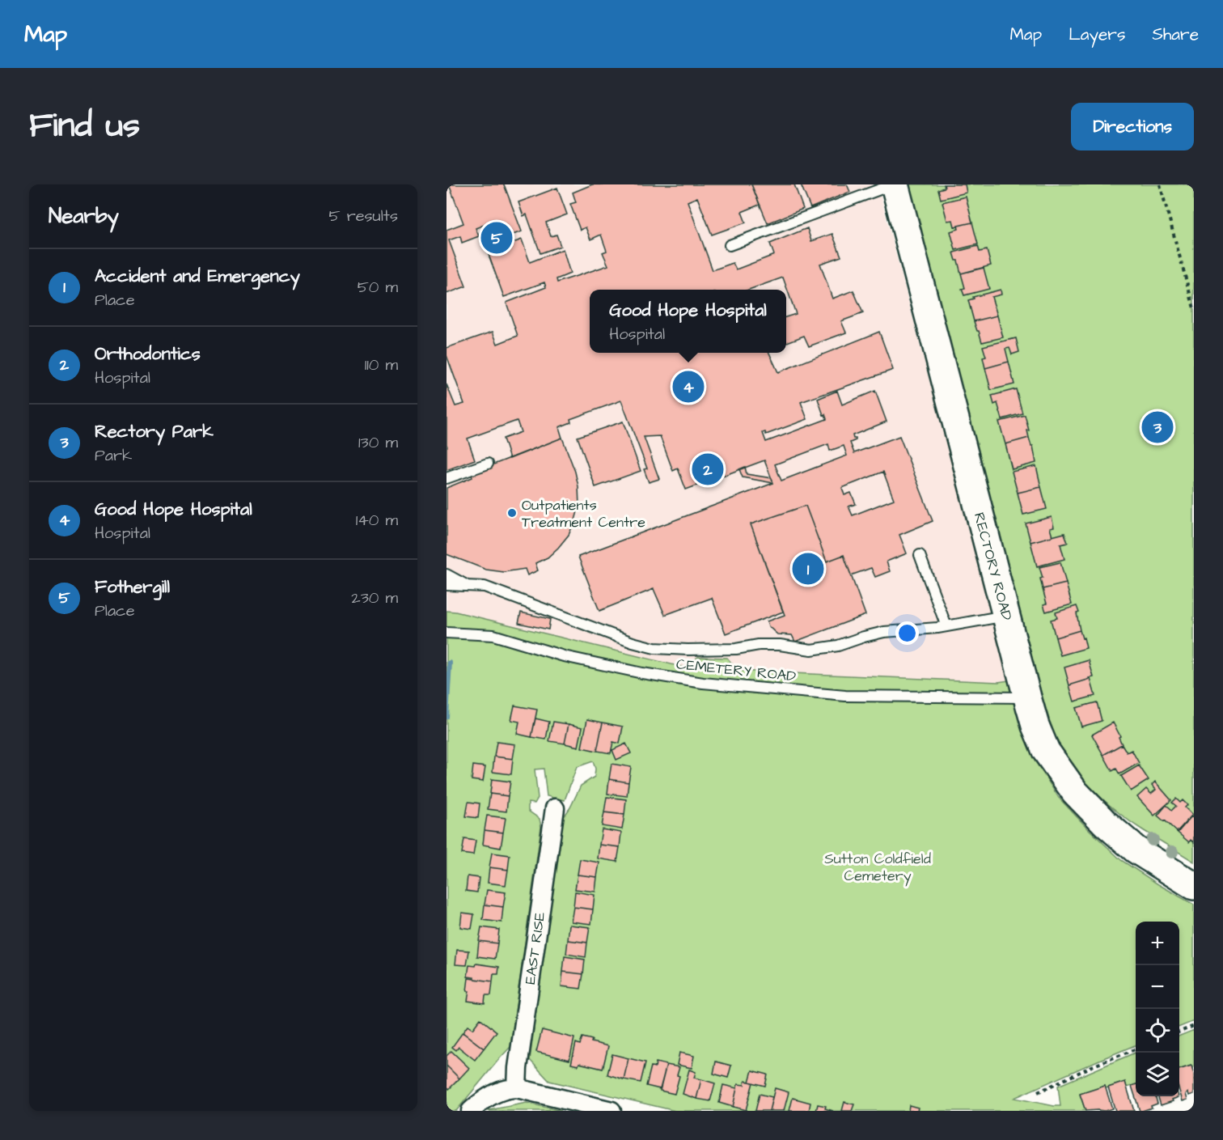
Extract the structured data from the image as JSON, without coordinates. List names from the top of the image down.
{
  "streets": {
    "street": ["RECTORY ROAD", "EAST RISE"],
    "lane": ["CEMETERY ROAD"]
  },
  "crossings": [
    ["RECTORY ROAD", "CEMETERY ROAD"]
  ],
  "parks": ["Sutton Coldfield Cemetery"],
  "places": ["Outpatients Treatment Centre"],
  "page": {
    "header": "Map",
    "nav": ["Map", "Layers", "Share"],
    "title": "Find us",
    "buttons": "Directions",
    "heading": ["Nearby", "5 results"],
    "pins": [
      "5",
      "4",
      "3",
      "2",
      "1"
    ],
    "list": [
      {
        "mark": "1",
        "name": "Accident and Emergency",
        "note": "Place",
        "value": "50 m"
      },
      {
        "mark": "2",
        "name": "Orthodontics",
        "note": "Hospital",
        "value": "110 m"
      },
      {
        "mark": "3",
        "name": "Rectory Park",
        "note": "Park",
        "value": "130 m"
      },
      {
        "mark": "4",
        "name": "Good Hope Hospital",
        "note": "Hospital",
        "value": "140 m"
      },
      {
        "mark": "5",
        "name": "Fothergill",
        "note": "Place",
        "value": "230 m"
      }
    ],
    "popup": ["Good Hope Hospital", "Hospital"],
    "map_buttons": ["+", "−"]
  }
}
